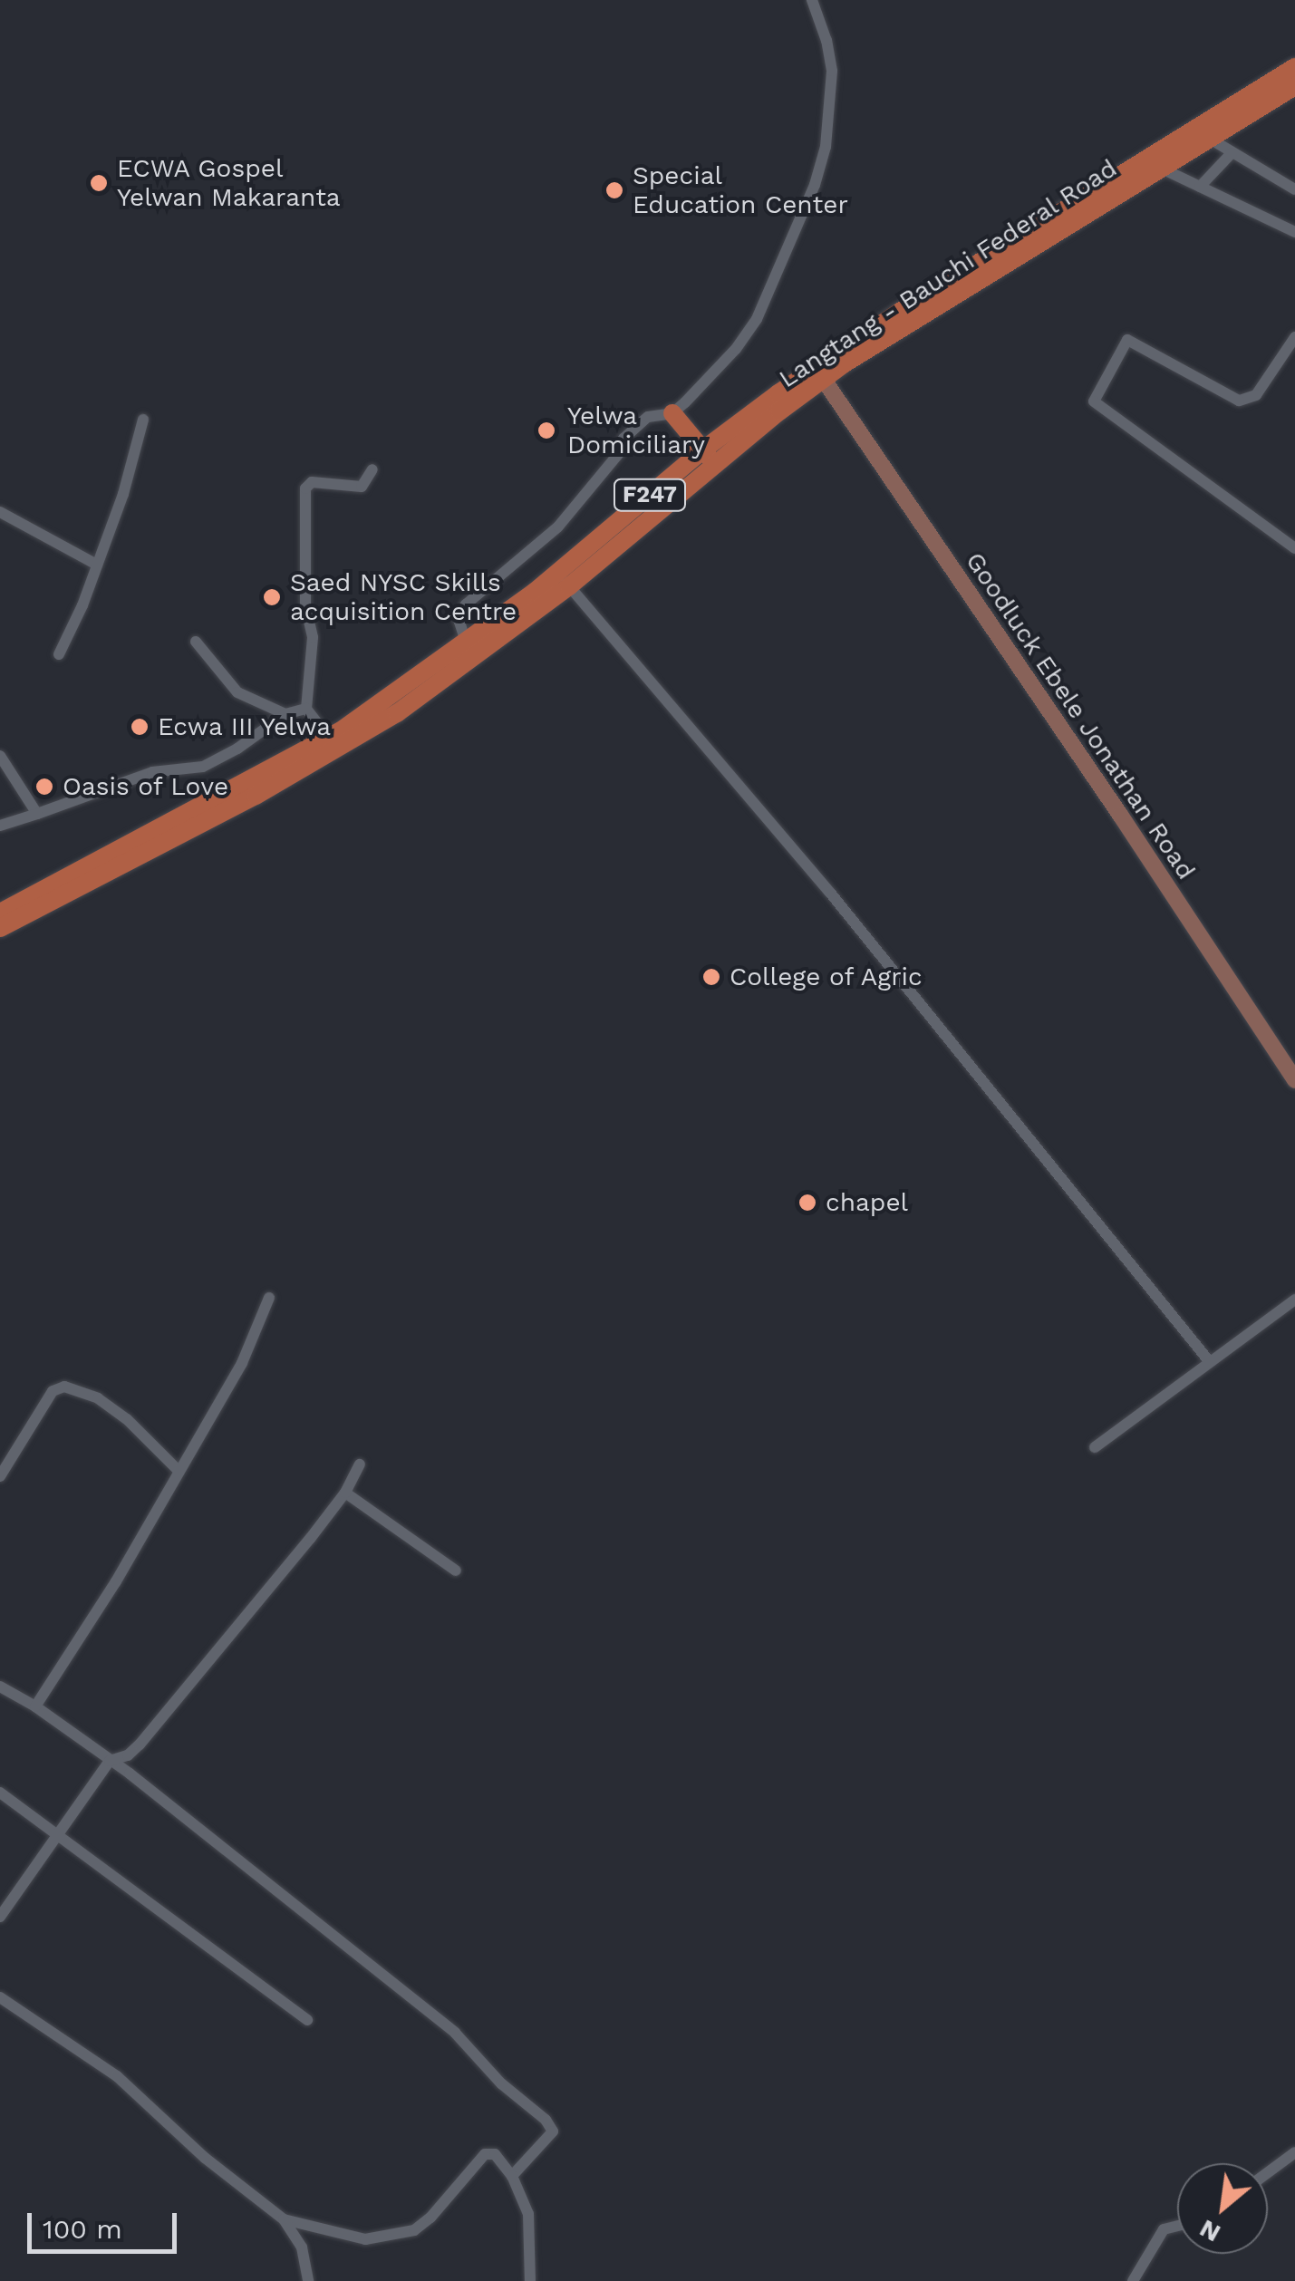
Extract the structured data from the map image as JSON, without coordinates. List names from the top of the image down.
{
  "streets": {
    "main road": ["Langtang - Bauchi Federal Road", "F247", "Goodluck Ebele Jonathan Road"]
  },
  "crossings": [
    ["Langtang - Bauchi Federal Road", "F247"],
    ["Langtang - Bauchi Federal Road", "Goodluck Ebele Jonathan Road"]
  ],
  "places": [
    "ECWA Gospel Yelwan Makaranta",
    "Special Education Center",
    "Yelwa Domiciliary",
    "Saed NYSC Skills acquisition Centre",
    "Ecwa III Yelwa",
    "Oasis of Love",
    "College of Agric",
    "chapel"
  ],
  "scale_bar": "100 m",
  "north": "bottom left"
}
